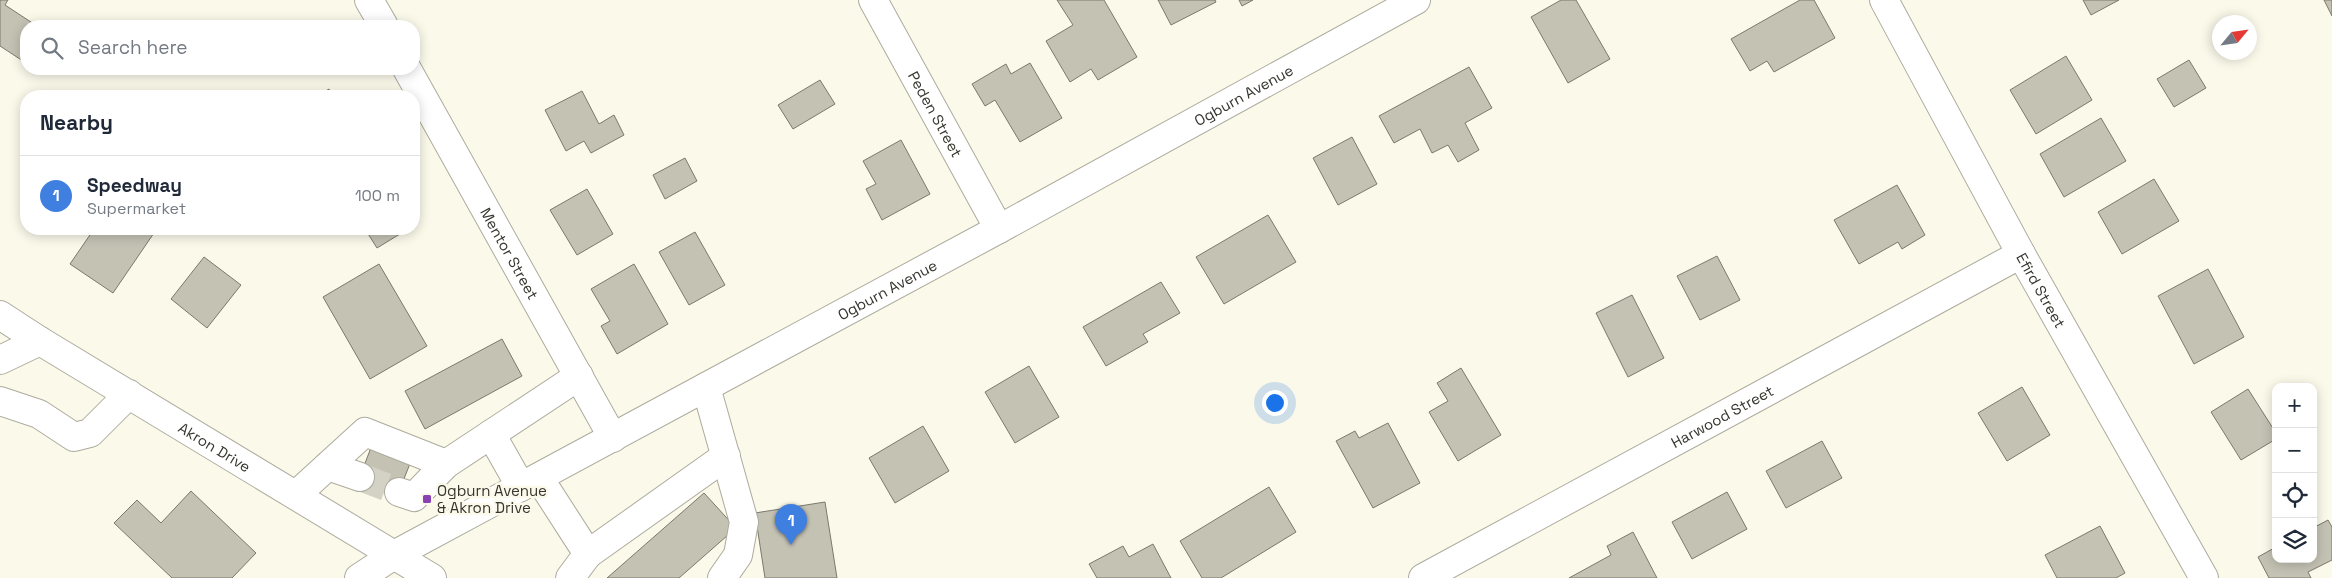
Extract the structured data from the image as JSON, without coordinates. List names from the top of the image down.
{
  "streets": {
    "street": [
      "Ogburn Avenue",
      "Peden Street",
      "Mentor Street",
      "Efird Street",
      "Harwood Street",
      "Akron Drive"
    ]
  },
  "crossings": [
    ["Ogburn Avenue", "Peden Street"],
    ["Ogburn Avenue", "Mentor Street"],
    ["Ogburn Avenue", "Akron Drive"],
    ["Efird Street", "Harwood Street"]
  ],
  "places": {
    "transit": ["Ogburn Avenue & Akron Drive"]
  },
  "north": "top right",
  "page": {
    "search": "Search here",
    "heading": "Nearby",
    "list": [
      {
        "mark": "1",
        "name": "Speedway",
        "note": "Supermarket",
        "value": "100 m"
      }
    ],
    "map_buttons": ["+", "−"],
    "pins": "1"
  }
}
